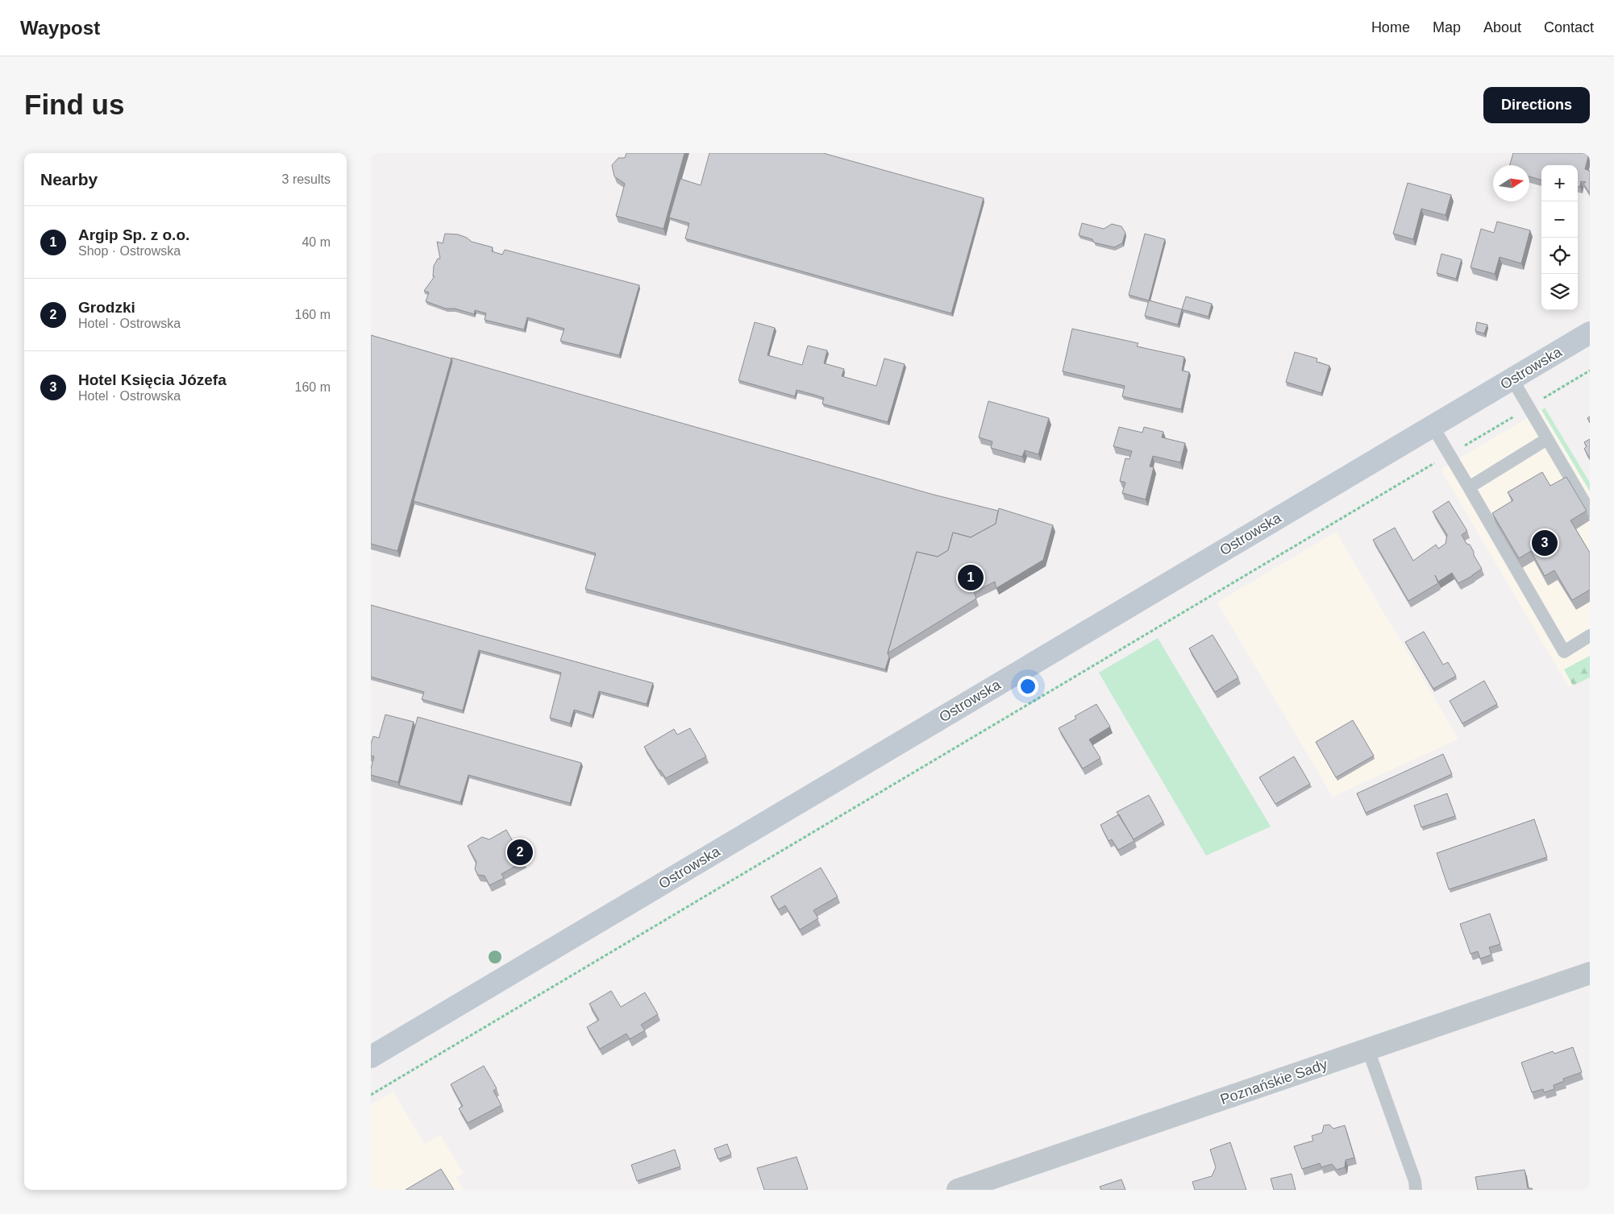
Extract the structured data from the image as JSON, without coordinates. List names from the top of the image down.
{
  "streets": {
    "street": ["Ostrowska", "Poznańskie Sady"]
  },
  "north": "right",
  "page": {
    "header": "Waypost",
    "nav": [
      "Home",
      "Map",
      "About",
      "Contact"
    ],
    "buttons": "Directions",
    "title": "Find us",
    "heading": ["Nearby", "3 results"],
    "map_buttons": ["+", "−"],
    "list": [
      {
        "mark": "1",
        "name": "Argip Sp. z o.o.",
        "note": "Shop · Ostrowska",
        "value": "40 m"
      },
      {
        "mark": "2",
        "name": "Grodzki",
        "note": "Hotel · Ostrowska",
        "value": "160 m"
      },
      {
        "mark": "3",
        "name": "Hotel Księcia Józefa",
        "note": "Hotel · Ostrowska",
        "value": "160 m"
      }
    ],
    "pins": ["3", "1", "2"]
  }
}
